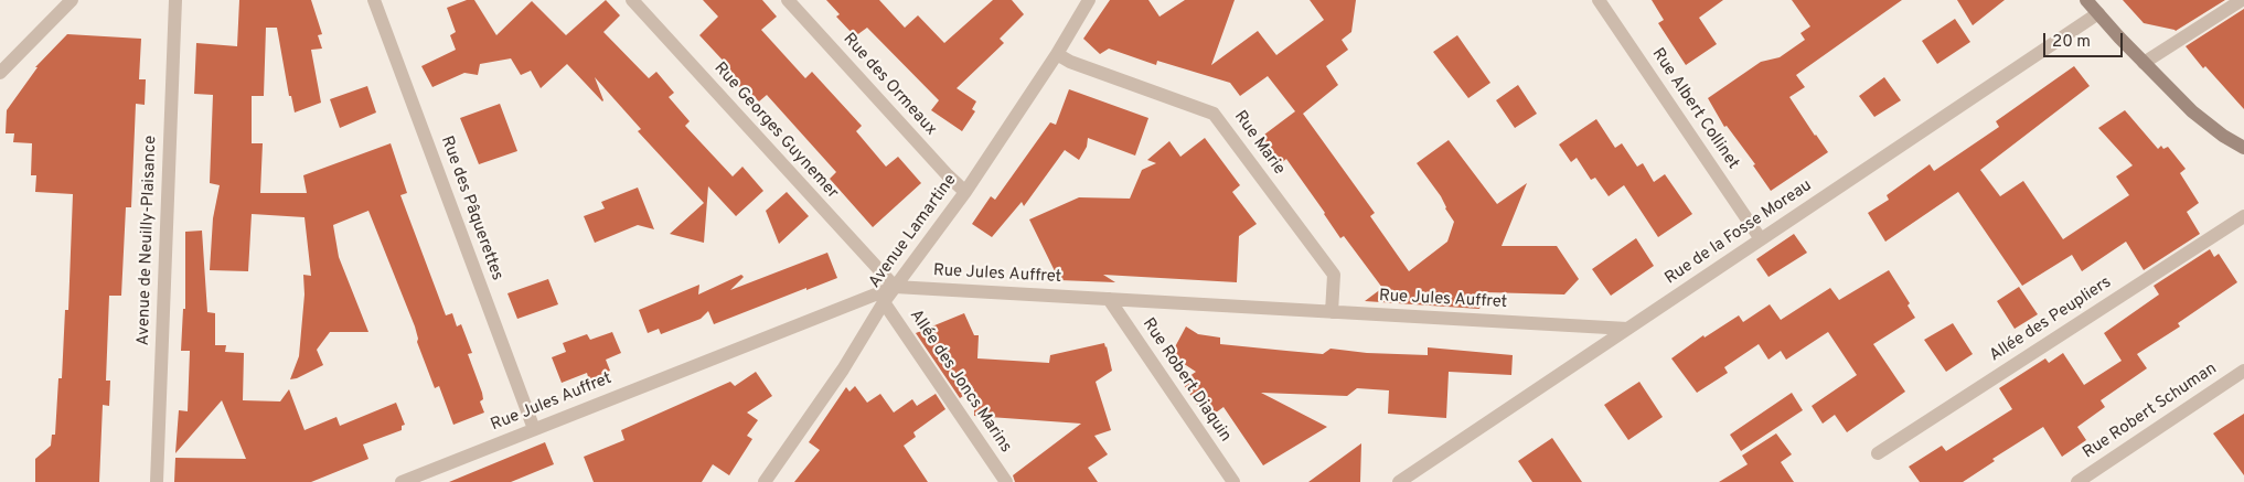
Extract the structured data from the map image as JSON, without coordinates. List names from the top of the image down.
{
  "streets": {
    "street": [
      "Rue des Ormeaux",
      "Rue Albert Collinet",
      "Rue Georges Guynemer",
      "Rue Marie",
      "Rue des Pâquerettes",
      "Avenue Lamartine",
      "Rue de la Fosse Moreau",
      "Avenue de Neuilly-Plaisance",
      "Rue Jules Auffret",
      "Allée des Peupliers",
      "Rue Robert Diaquin",
      "Allée des Joncs Marins",
      "Rue Robert Schuman"
    ]
  },
  "crossings": [
    ["Rue des Ormeaux", "Avenue Lamartine"],
    ["Rue Albert Collinet", "Rue de la Fosse Moreau"],
    ["Rue Georges Guynemer", "Avenue Lamartine"],
    ["Rue Georges Guynemer", "Rue Jules Auffret"],
    ["Rue Marie", "Avenue Lamartine"],
    ["Rue Marie", "Rue Jules Auffret"],
    ["Rue des Pâquerettes", "Rue Jules Auffret"],
    ["Avenue Lamartine", "Rue Jules Auffret"],
    ["Avenue Lamartine", "Allée des Joncs Marins"],
    ["Rue de la Fosse Moreau", "Rue Jules Auffret"],
    ["Rue Jules Auffret", "Rue Robert Diaquin"]
  ],
  "scale_bar": "20 m"
}
